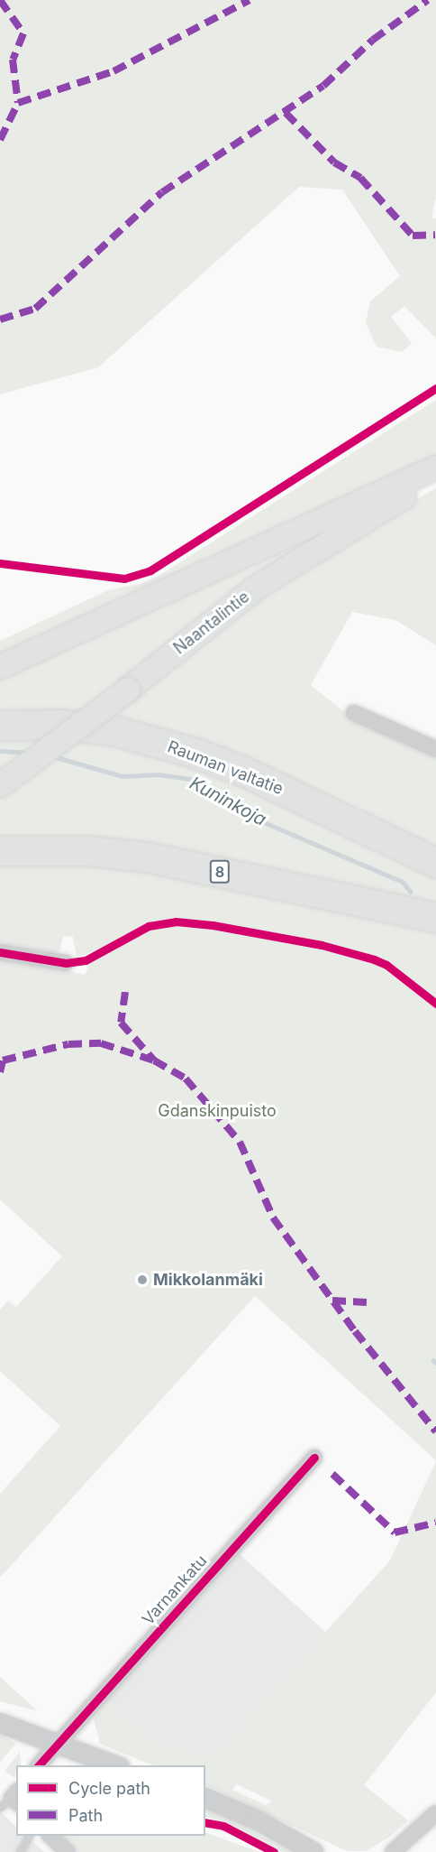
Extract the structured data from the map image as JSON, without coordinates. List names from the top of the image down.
{
  "streets": {
    "highway": ["Rauman valtatie", "8"],
    "main road": ["Naantalintie"],
    "street": ["Varnankatu"]
  },
  "water": ["Kuninkoja"],
  "parks": ["Gdanskinpuisto"],
  "places": ["Mikkolanmäki"],
  "legend": ["Cycle path", "Path"]
}
